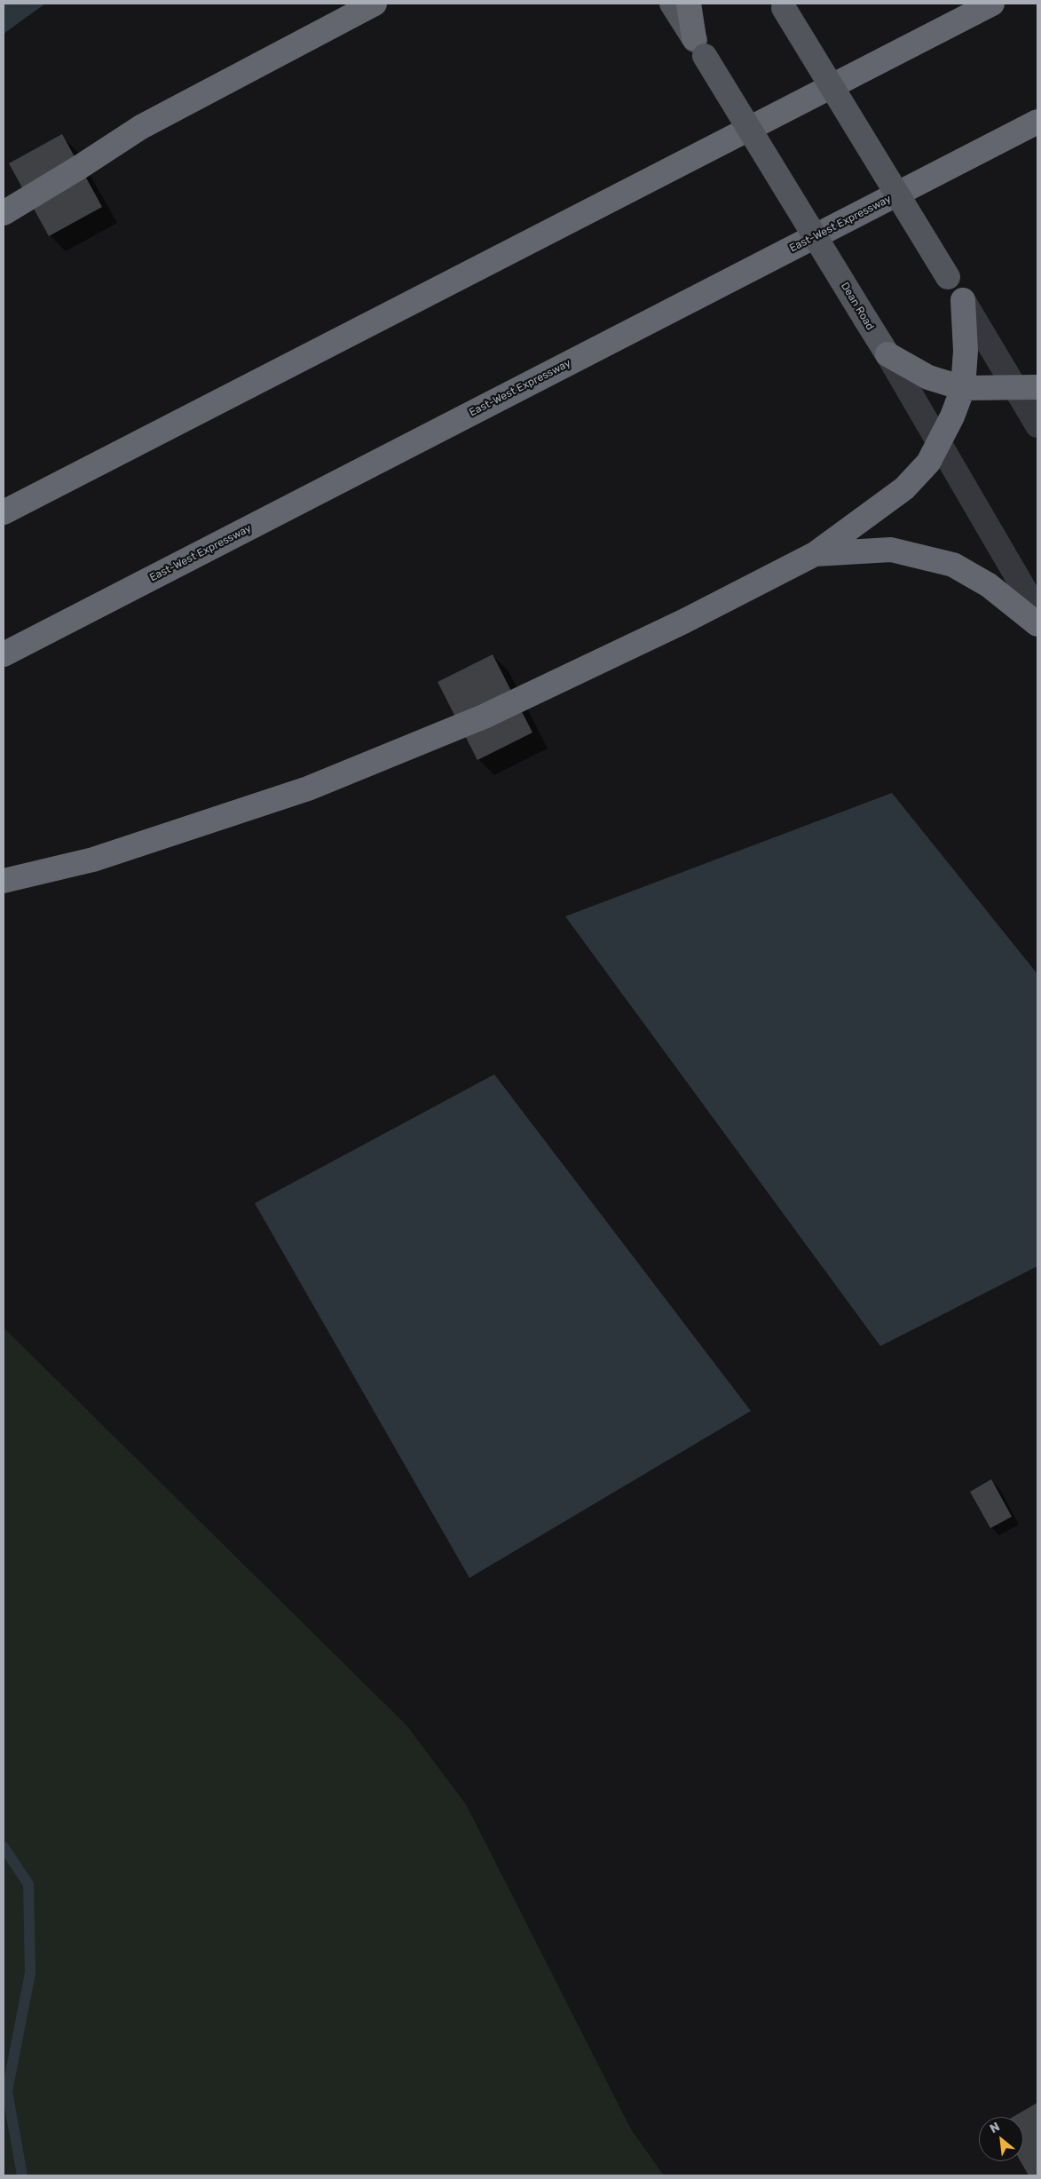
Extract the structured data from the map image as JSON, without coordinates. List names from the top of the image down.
{
  "streets": {
    "highway": ["East-West Expressway"],
    "main road": ["Dean Road"]
  },
  "north": "top left"
}
